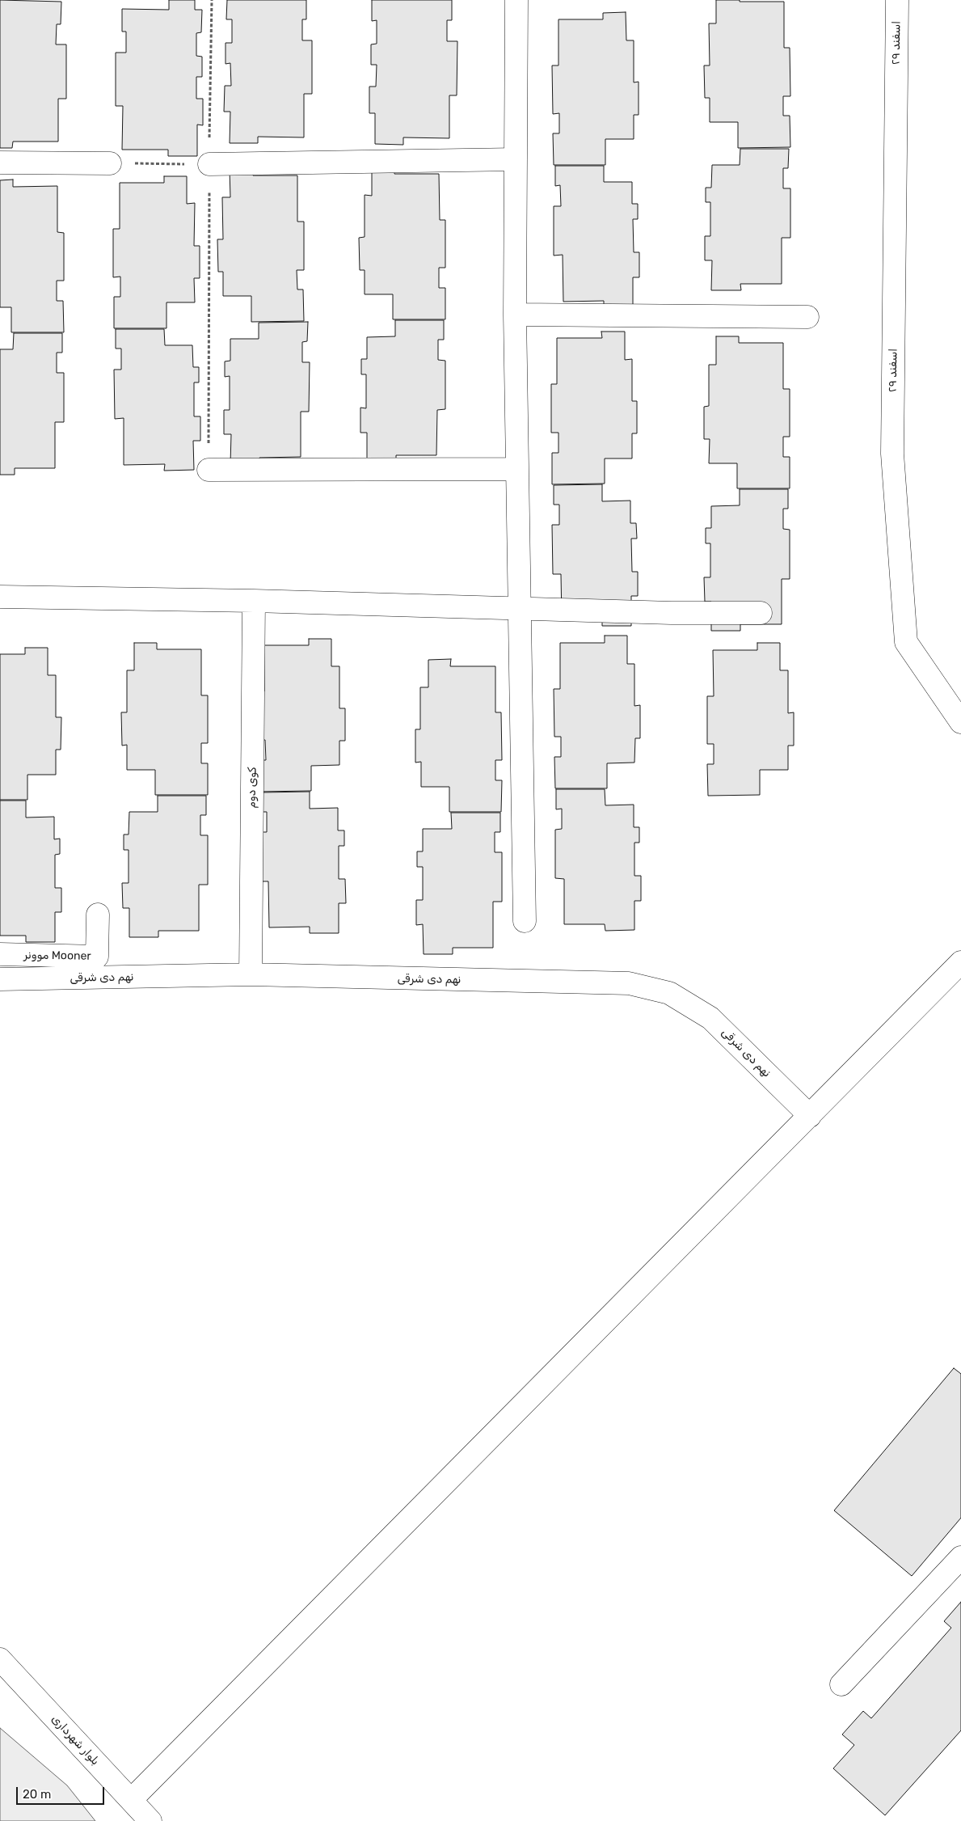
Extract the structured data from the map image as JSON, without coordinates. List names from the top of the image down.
{
  "streets": {
    "street": [
      "۲۹ اسفند",
      "کوی دوم",
      "موونر Mooner",
      "نهم دی شرقی",
      "بلوار شهرداری"
    ]
  },
  "crossings": [
    ["کوی دوم", "نهم دی شرقی"]
  ],
  "scale_bar": "20 m"
}
